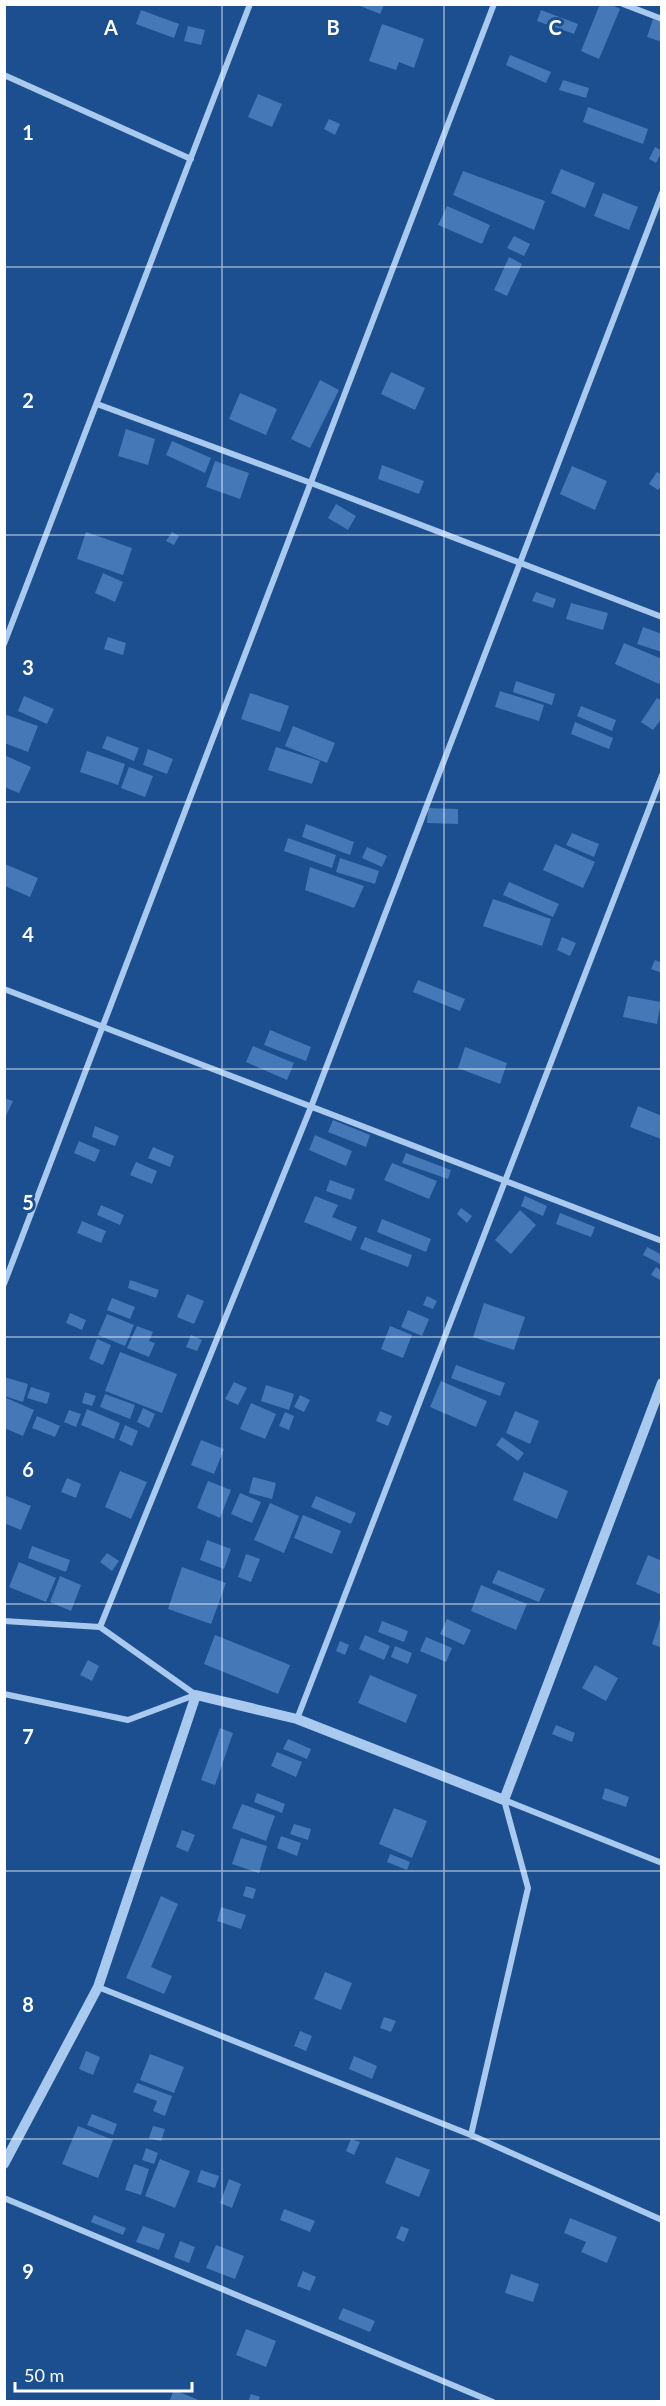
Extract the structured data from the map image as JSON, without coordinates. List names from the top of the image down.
{
  "scale_bar": "50 m",
  "grid": {
    "columns": ["A", "B", "C"],
    "rows": [
      "1",
      "2",
      "3",
      "4",
      "5",
      "6",
      "7",
      "8",
      "9"
    ]
  }
}
